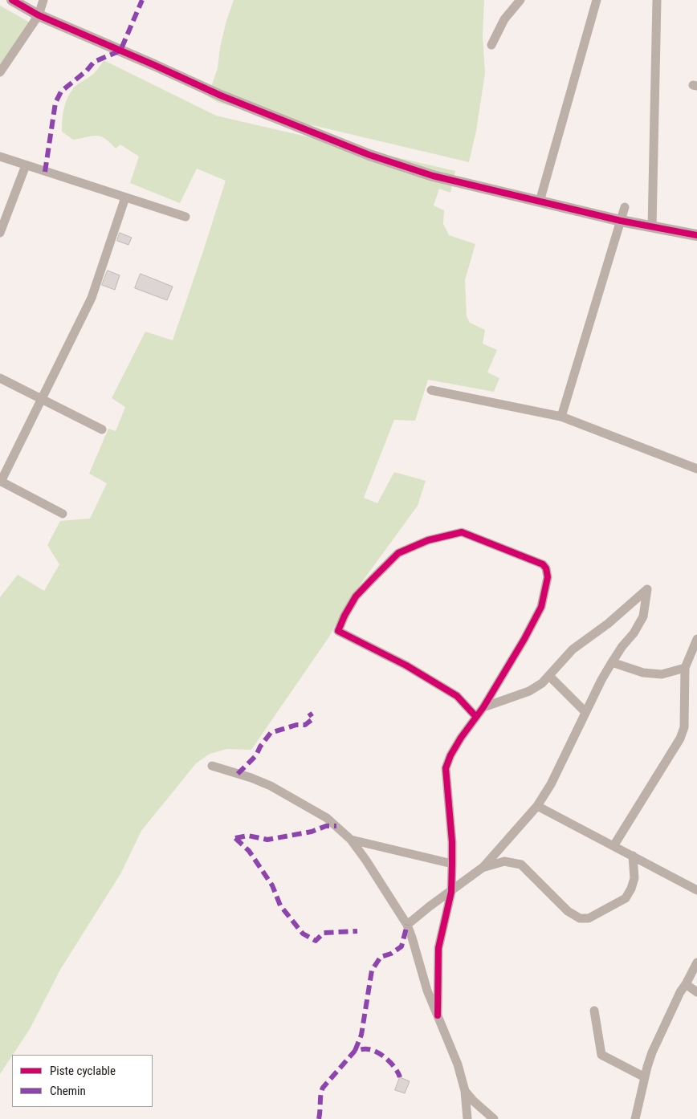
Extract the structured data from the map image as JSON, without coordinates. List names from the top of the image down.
{
  "legend": ["Piste cyclable", "Chemin"]
}
